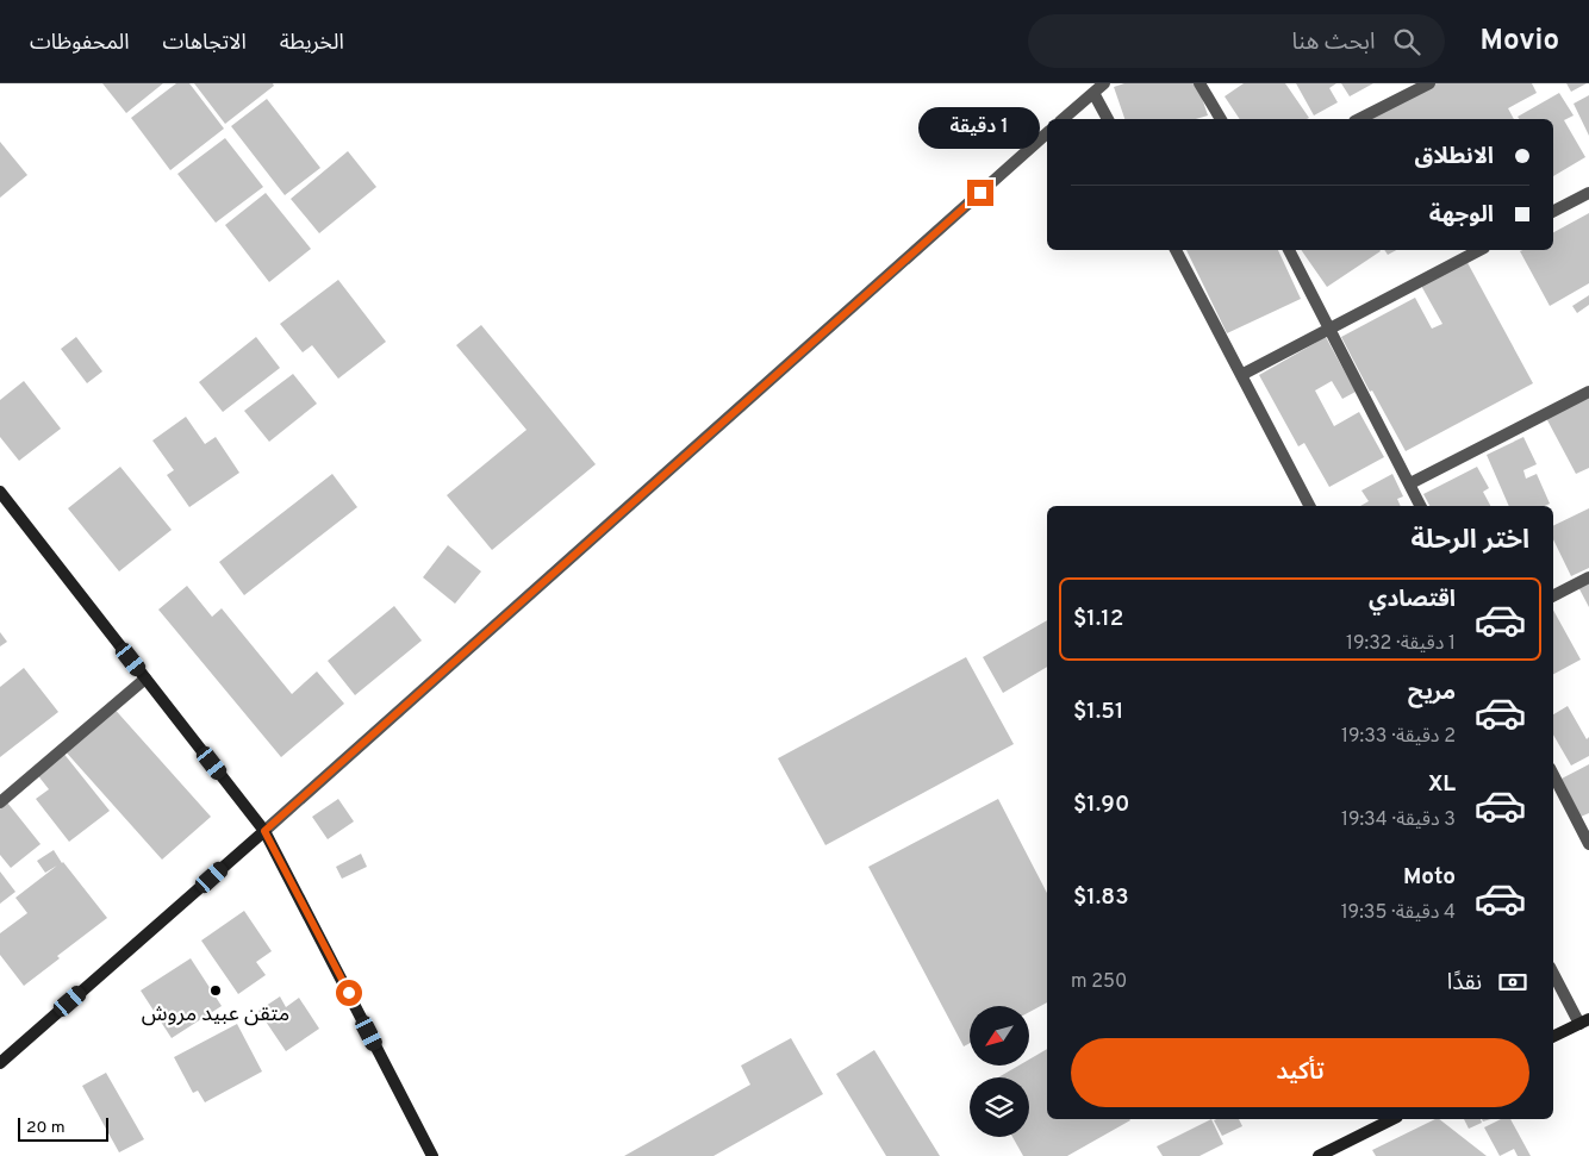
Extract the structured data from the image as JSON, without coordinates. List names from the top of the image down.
{
  "places": ["متقن عبيد مروش"],
  "scale_bar": "20 m",
  "north": "bottom left",
  "page": {
    "header": "Movio",
    "search": "ابحث هنا",
    "nav": ["الخريطة", "الاتجاهات", "المحفوظات"],
    "bubble": "1 دقيقة",
    "banner": ["الانطلاق", "الوجهة"],
    "heading": "اختر الرحلة",
    "list": [
      {
        "name": "اقتصادي",
        "note": "1 دقيقة · 19:32",
        "value": "$1.12"
      },
      {
        "name": "مريح",
        "note": "2 دقيقة · 19:33",
        "value": "$1.51"
      },
      {
        "name": "XL",
        "note": "3 دقيقة · 19:34",
        "value": "$1.90"
      },
      {
        "name": "Moto",
        "note": "4 دقيقة · 19:35",
        "value": "$1.83"
      }
    ],
    "pay": ["نقدًا", "250 m"],
    "buttons": "تأكيد",
    "scale": "20 m"
  }
}
